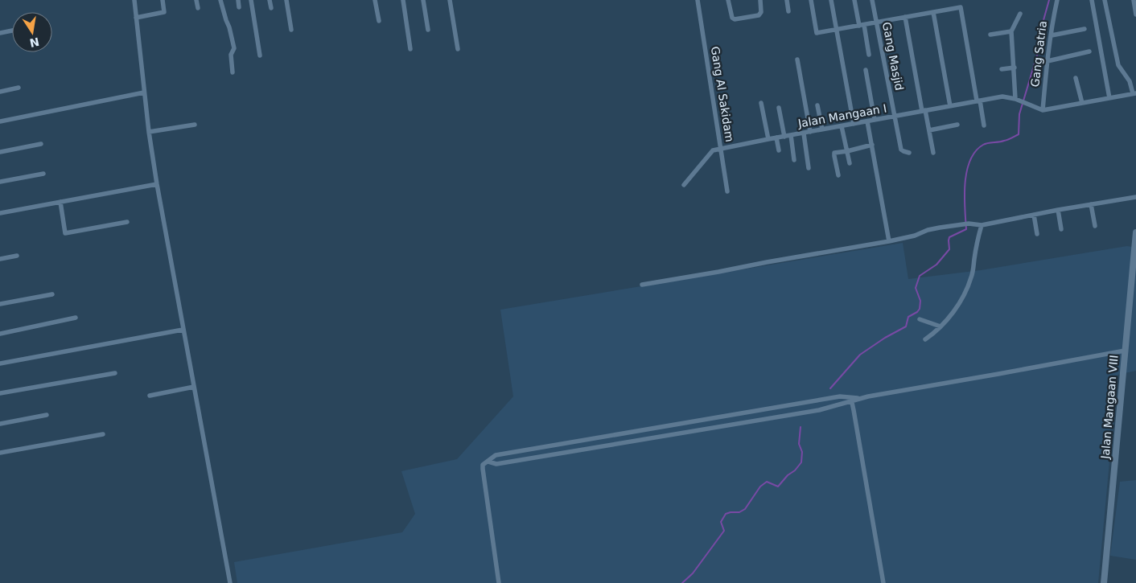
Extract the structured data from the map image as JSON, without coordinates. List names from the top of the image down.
{
  "streets": {
    "street": [
      "Gang Satria",
      "Gang Masjid",
      "Gang Al Sakidam",
      "Jalan Mangaan I",
      "Jalan Mangaan VIII"
    ]
  },
  "crossings": [
    ["Gang Satria", "Jalan Mangaan I"],
    ["Gang Masjid", "Jalan Mangaan I"],
    ["Gang Al Sakidam", "Jalan Mangaan I"]
  ],
  "north": "bottom"
}
